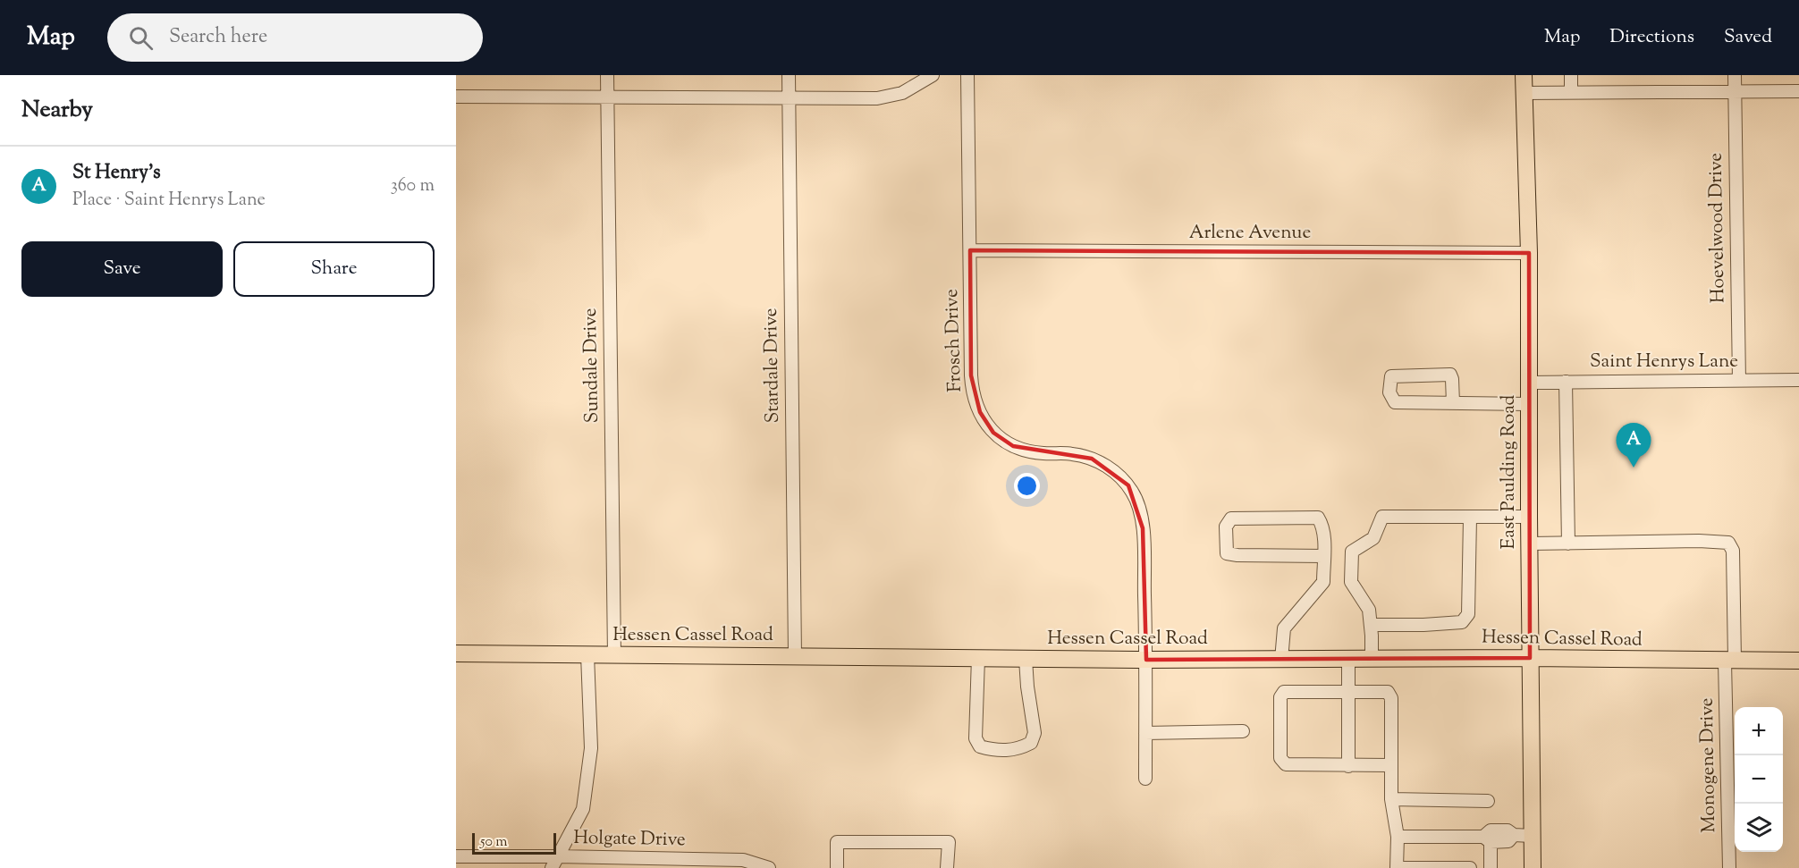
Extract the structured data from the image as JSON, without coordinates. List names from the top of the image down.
{
  "streets": {
    "main road": ["East Paulding Road", "Hessen Cassel Road"],
    "street": [
      "Hoevelwood Drive",
      "Arlene Avenue",
      "Frosch Drive",
      "Saint Henrys Lane",
      "Sundale Drive",
      "Stardale Drive",
      "Monogene Drive",
      "Holgate Drive"
    ]
  },
  "crossings": [
    ["Hoevelwood Drive", "Saint Henrys Lane"],
    ["Arlene Avenue", "Frosch Drive"],
    ["Arlene Avenue", "East Paulding Road"],
    ["Frosch Drive", "Hessen Cassel Road"],
    ["Saint Henrys Lane", "East Paulding Road"],
    ["Sundale Drive", "Hessen Cassel Road"],
    ["Stardale Drive", "Hessen Cassel Road"],
    ["East Paulding Road", "Hessen Cassel Road"],
    ["Hessen Cassel Road", "Monogene Drive"]
  ],
  "scale_bar": "50 m",
  "page": {
    "header": "Map",
    "search": "Search here",
    "nav": ["Map", "Directions", "Saved"],
    "heading": "Nearby",
    "list": [
      {
        "mark": "A",
        "name": "St Henry's",
        "note": "Place · Saint Henrys Lane",
        "value": "360 m"
      }
    ],
    "buttons": ["Save", "Share"],
    "pins": "A",
    "map_buttons": ["+", "−"],
    "scale": "50 m"
  }
}
